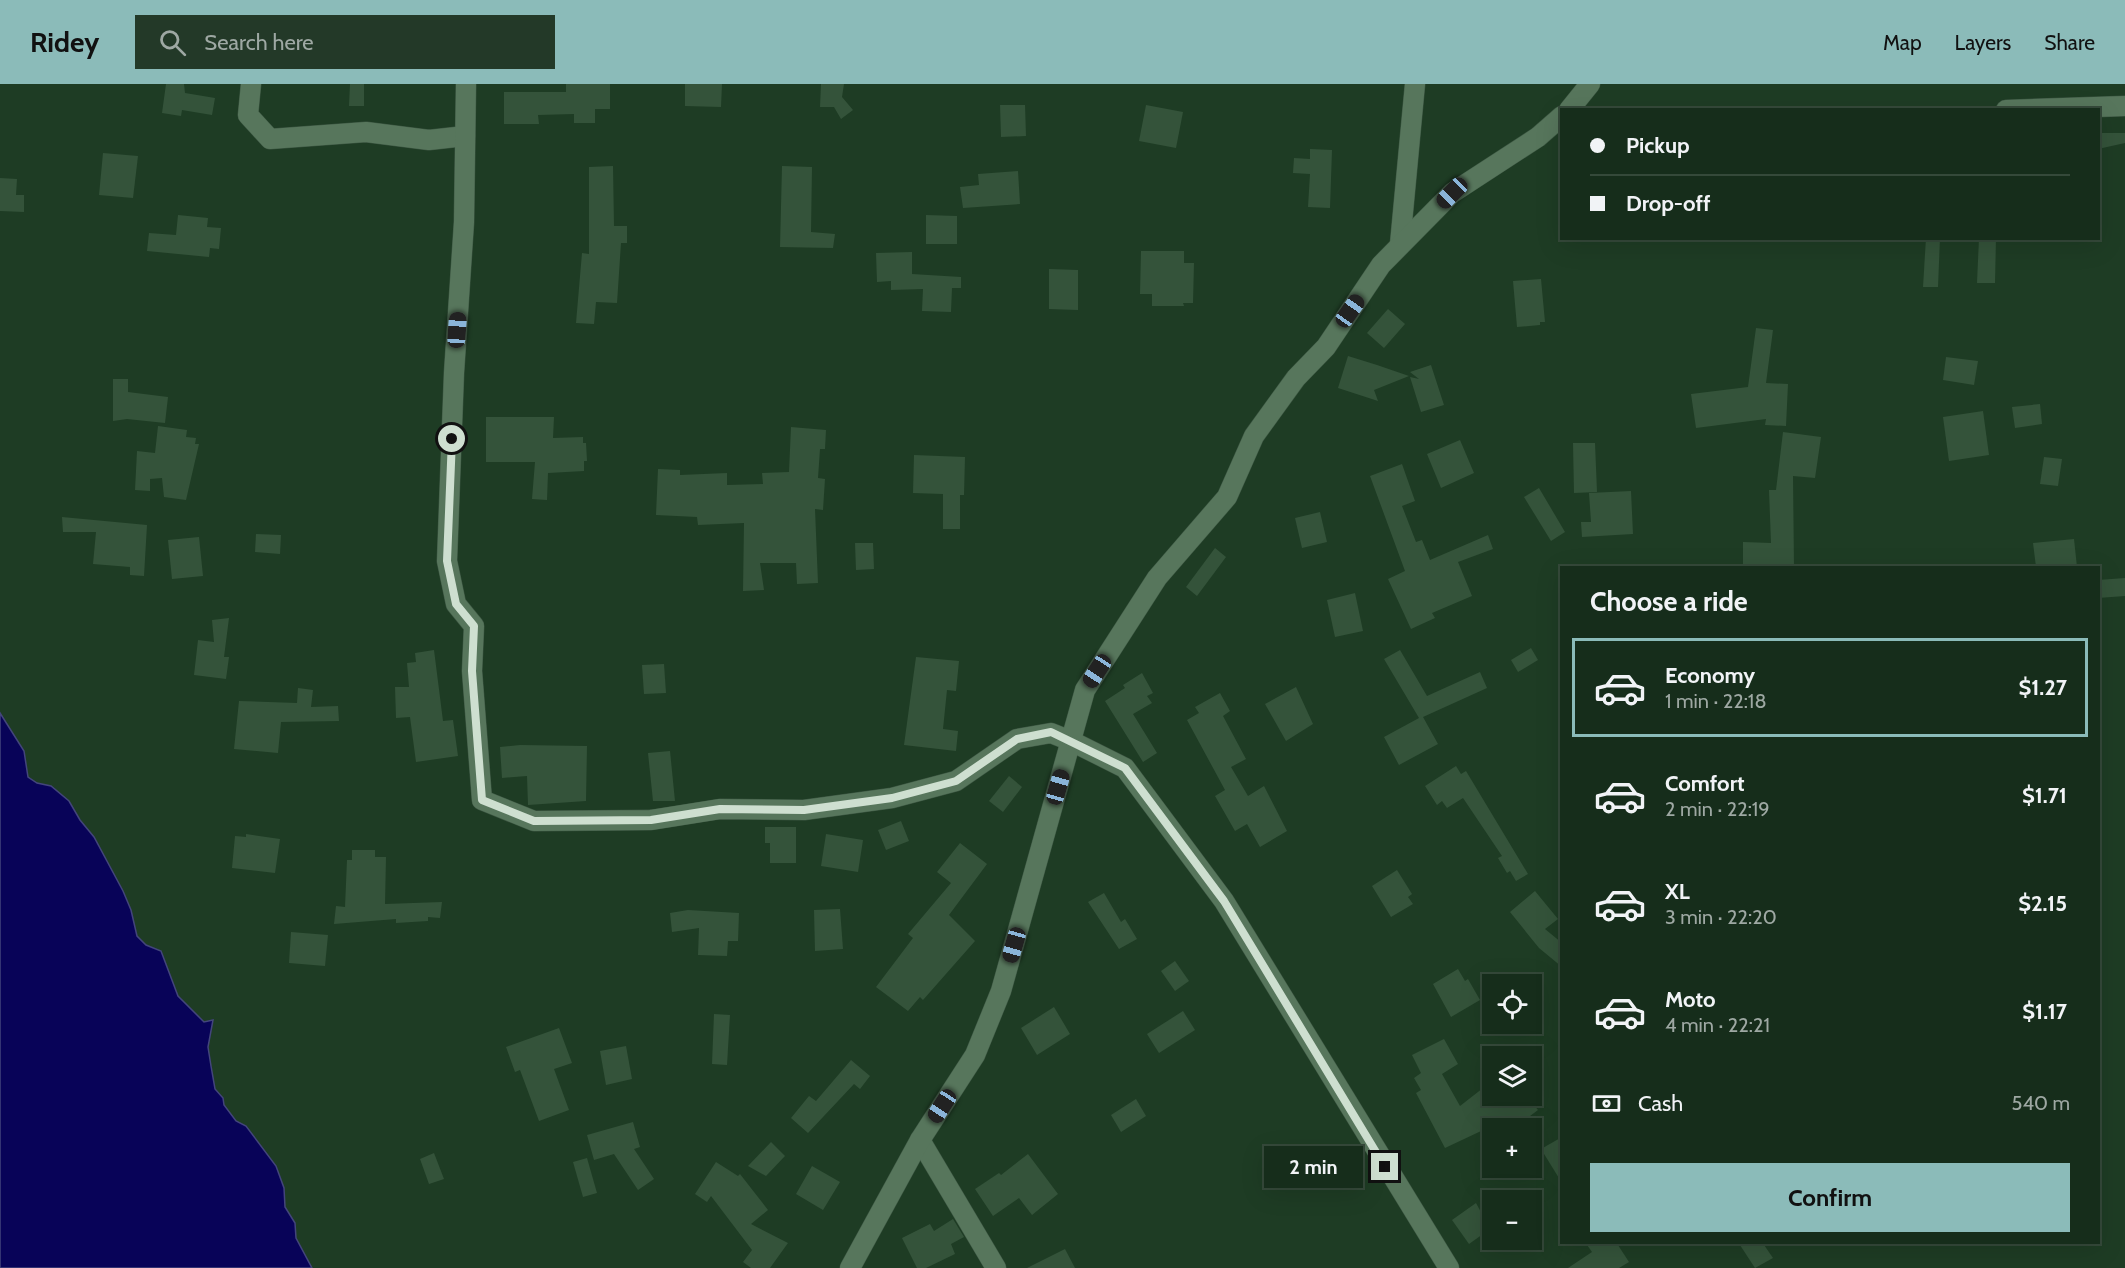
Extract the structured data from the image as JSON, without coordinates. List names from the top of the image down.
{
  "page": {
    "header": "Ridey",
    "search": "Search here",
    "nav": ["Map", "Layers", "Share"],
    "banner": ["Pickup", "Drop-off"],
    "heading": "Choose a ride",
    "list": [
      {
        "name": "Economy",
        "note": "1 min · 22:18",
        "value": "$1.27"
      },
      {
        "name": "Comfort",
        "note": "2 min · 22:19",
        "value": "$1.71"
      },
      {
        "name": "XL",
        "note": "3 min · 22:20",
        "value": "$2.15"
      },
      {
        "name": "Moto",
        "note": "4 min · 22:21",
        "value": "$1.17"
      }
    ],
    "map_buttons": ["+", "−"],
    "pay": ["Cash", "540 m"],
    "bubble": "2 min",
    "buttons": "Confirm"
  }
}
